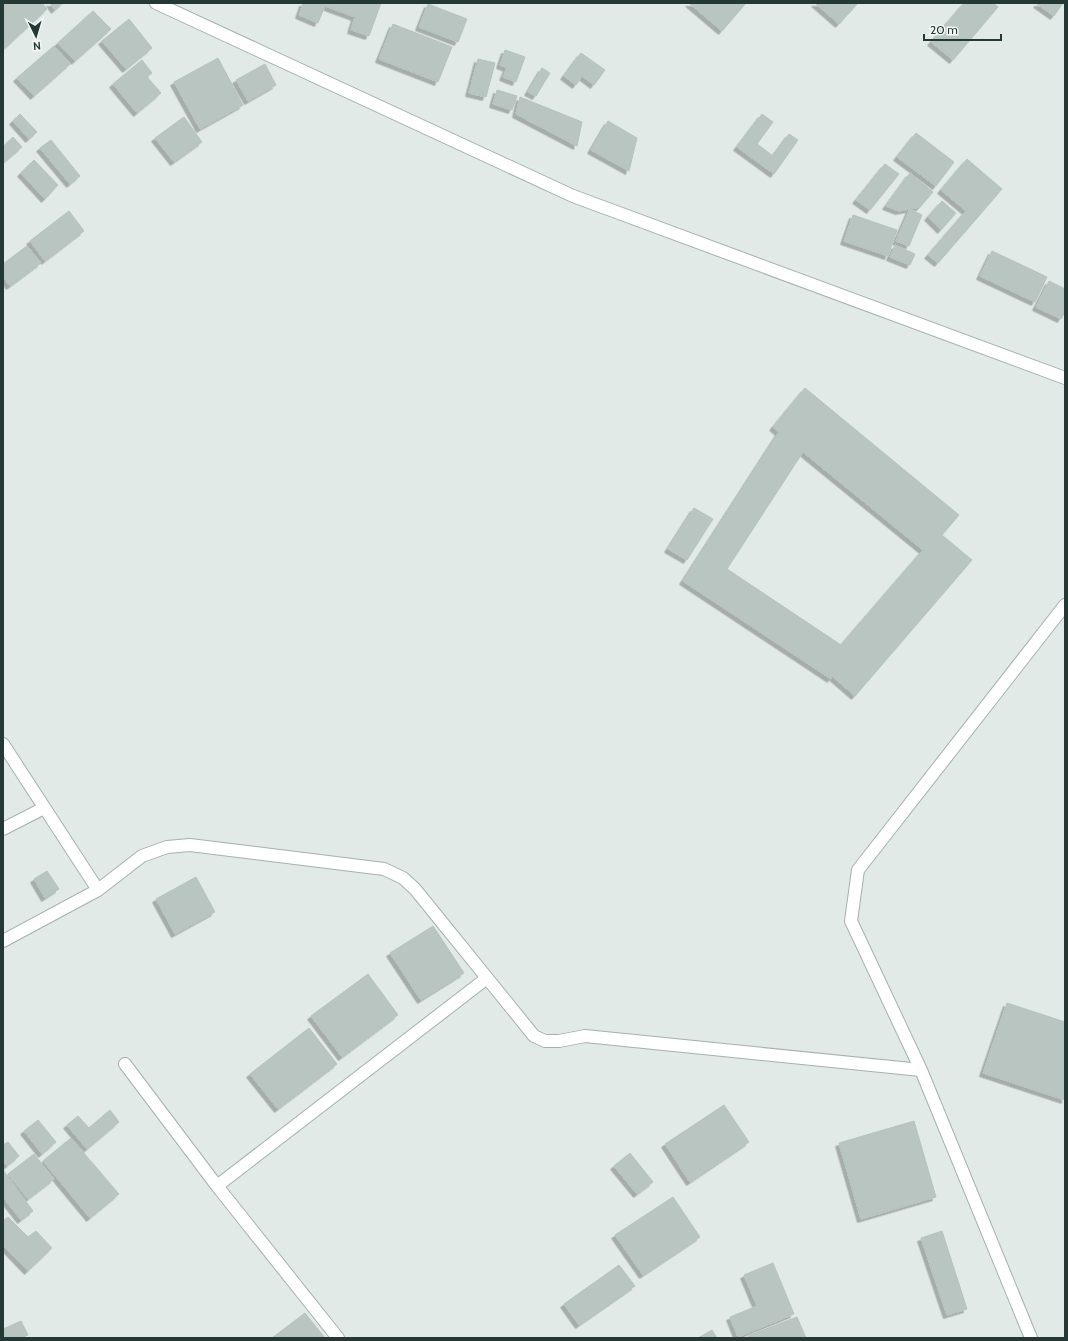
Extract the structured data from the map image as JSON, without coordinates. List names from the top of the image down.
{
  "scale_bar": "20 m",
  "north": "bottom"
}
